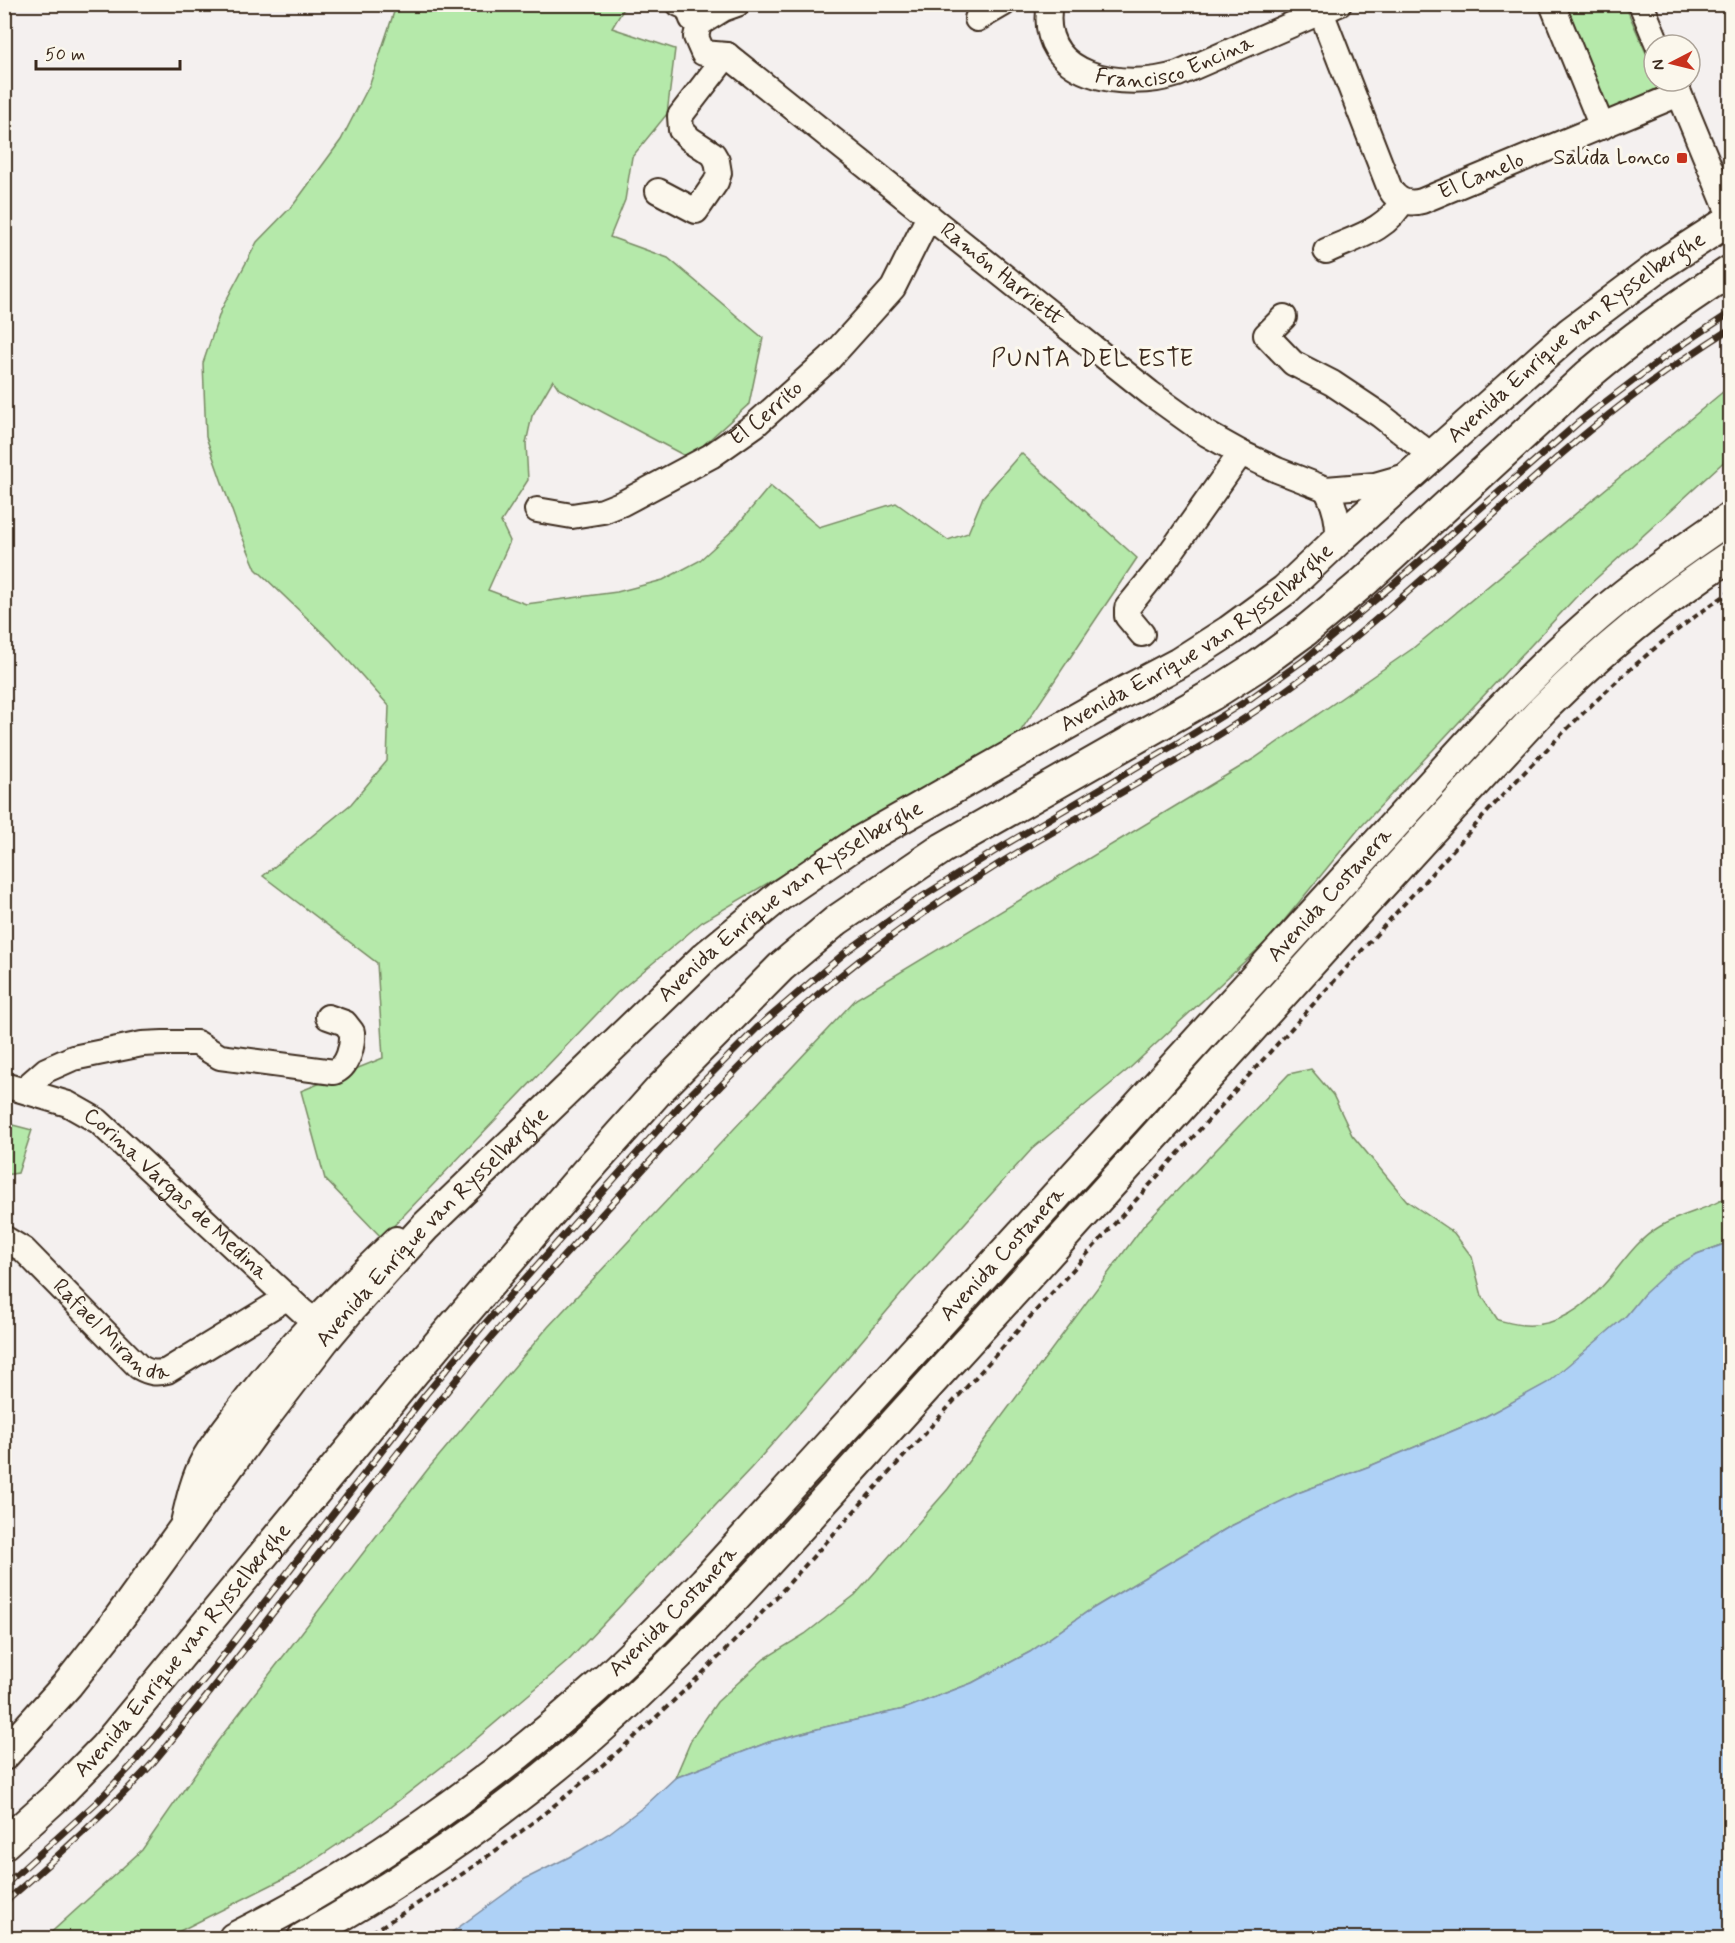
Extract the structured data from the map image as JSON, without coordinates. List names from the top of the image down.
{
  "streets": {
    "main road": ["Avenida Enrique van Rysselberghe", "Avenida Costanera"],
    "street": [
      "Francisco Encina",
      "El Canelo",
      "Ramón Harriett",
      "El Cerrito",
      "Corina Vargas de Medina",
      "Rafael Miranda"
    ]
  },
  "crossings": [
    ["Ramón Harriett", "Avenida Enrique van Rysselberghe"],
    ["Ramón Harriett", "El Cerrito"],
    ["Corina Vargas de Medina", "Rafael Miranda"]
  ],
  "districts": ["PUNTA DEL ESTE"],
  "places": {
    "transit": ["Salida Lonco"]
  },
  "scale_bar": "50 m",
  "north": "left"
}
